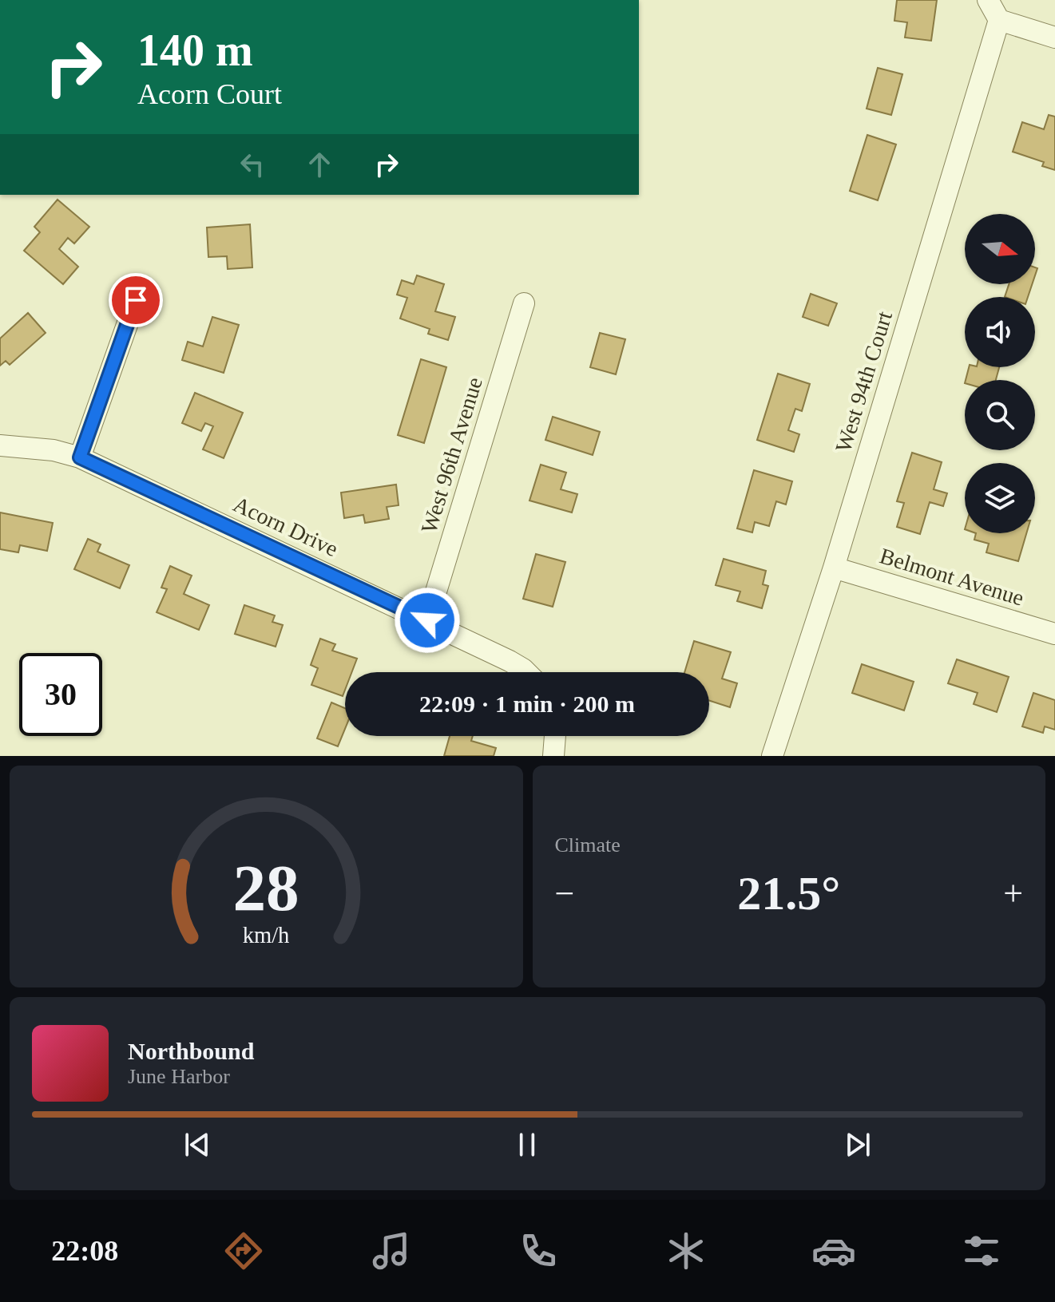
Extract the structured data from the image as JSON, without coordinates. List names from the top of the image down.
{
  "streets": {
    "street": [
      "West 94th Court",
      "West 96th Avenue",
      "Acorn Drive",
      "Belmont Avenue"
    ]
  },
  "crossings": [
    ["West 94th Court", "Belmont Avenue"],
    ["West 96th Avenue", "Acorn Drive"]
  ],
  "north": "right",
  "page": {
    "turn": ["140 m", "Acorn Court"],
    "limit": "30",
    "trip": "22:09 · 1 min · 200 m",
    "tile": "Climate",
    "heat": ["−", "21.5°", "+"],
    "song": ["Northbound", "June Harbor"],
    "tabs": "22:08",
    "gauge": ["28", "km/h"]
  }
}
